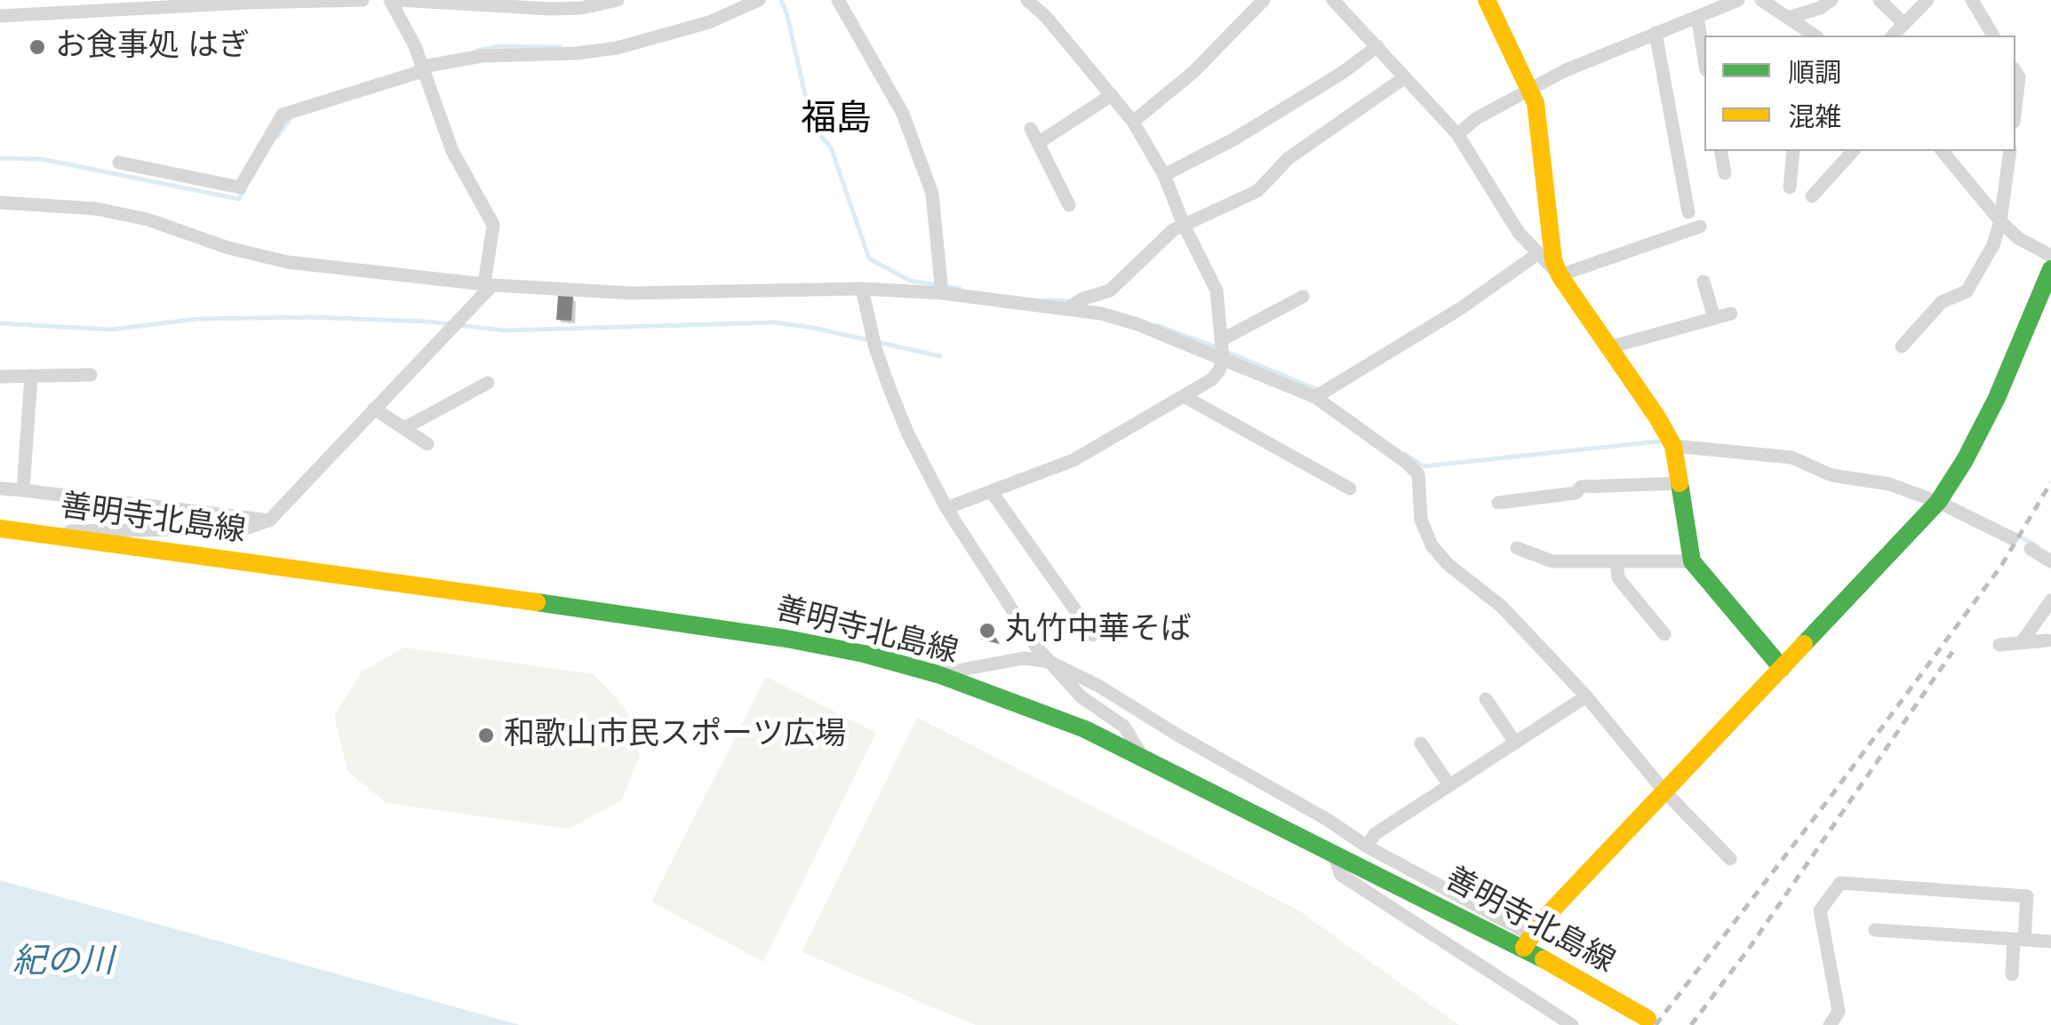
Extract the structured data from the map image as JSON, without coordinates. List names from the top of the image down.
{
  "streets": {
    "main road": ["善明寺北島線"]
  },
  "districts": ["福島"],
  "water": ["紀の川"],
  "places": ["お食事処 はぎ", "丸竹中華そば", "和歌山市民スポーツ広場"],
  "legend": ["順調", "混雑"]
}
